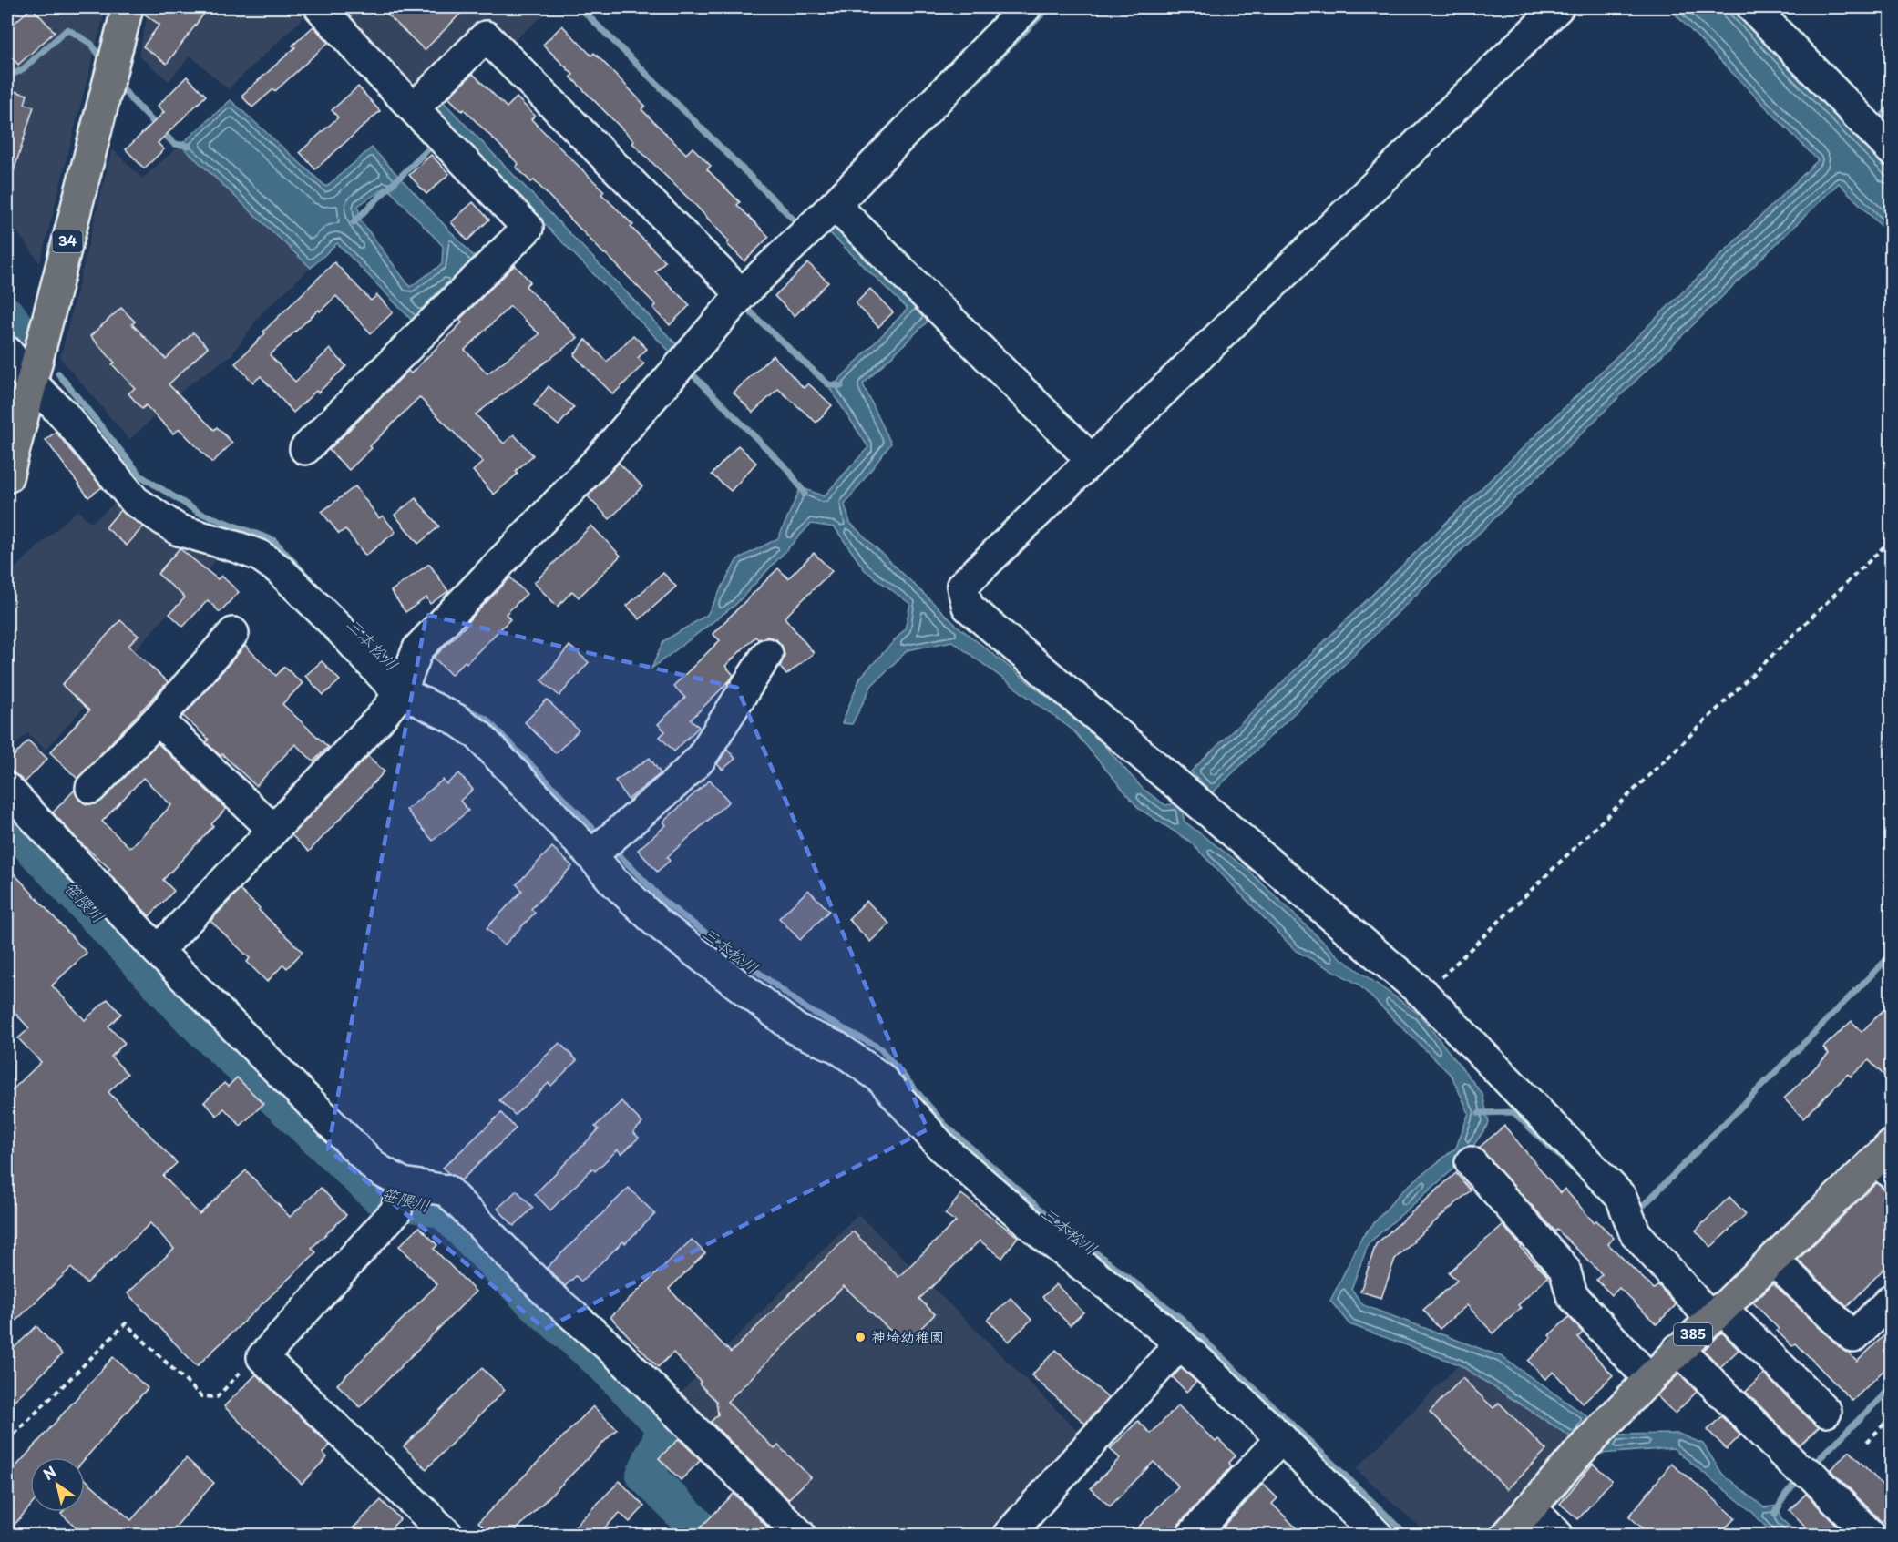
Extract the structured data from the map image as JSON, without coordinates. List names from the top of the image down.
{
  "streets": {
    "highway": ["34", "385"]
  },
  "water": ["三本松川", "笹隈川"],
  "places": ["神埼幼稚園"],
  "north": "top left"
}
